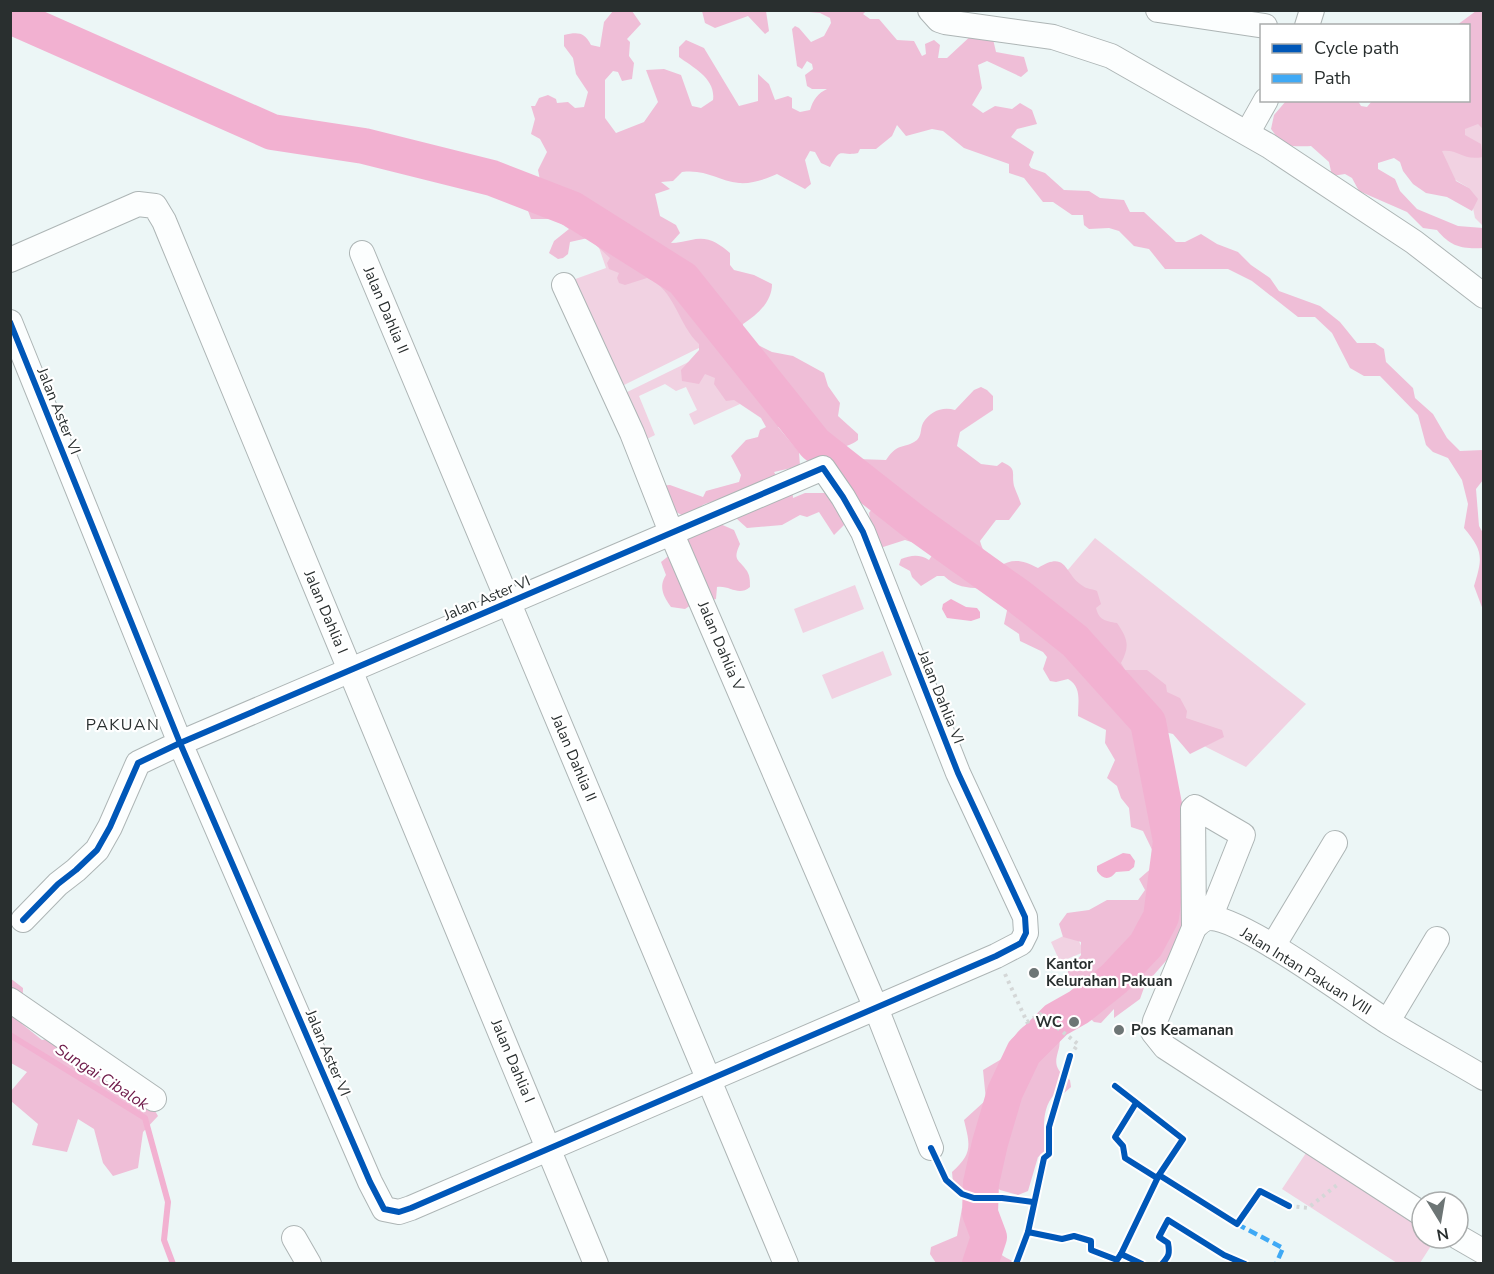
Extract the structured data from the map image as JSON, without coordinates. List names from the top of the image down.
{
  "streets": {
    "street": [
      "Jalan Dahlia II",
      "Jalan Aster VI",
      "Jalan Dahlia I",
      "Jalan Dahlia V",
      "Jalan Dahlia VI",
      "Jalan Intan Pakuan VIII"
    ]
  },
  "crossings": [
    ["Jalan Dahlia II", "Jalan Aster VI"],
    ["Jalan Dahlia II", "Jalan Dahlia VI"],
    ["Jalan Aster VI", "Jalan Dahlia I"],
    ["Jalan Aster VI", "Jalan Dahlia V"],
    ["Jalan Aster VI", "Jalan Dahlia VI"],
    ["Jalan Dahlia I", "Jalan Dahlia VI"],
    ["Jalan Dahlia V", "Jalan Dahlia VI"]
  ],
  "districts": ["PAKUAN"],
  "water": ["Sungai Cibalok"],
  "places": ["Kantor Kelurahan Pakuan", "WC", "Pos Keamanan"],
  "legend": ["Cycle path", "Path"],
  "north": "bottom"
}
